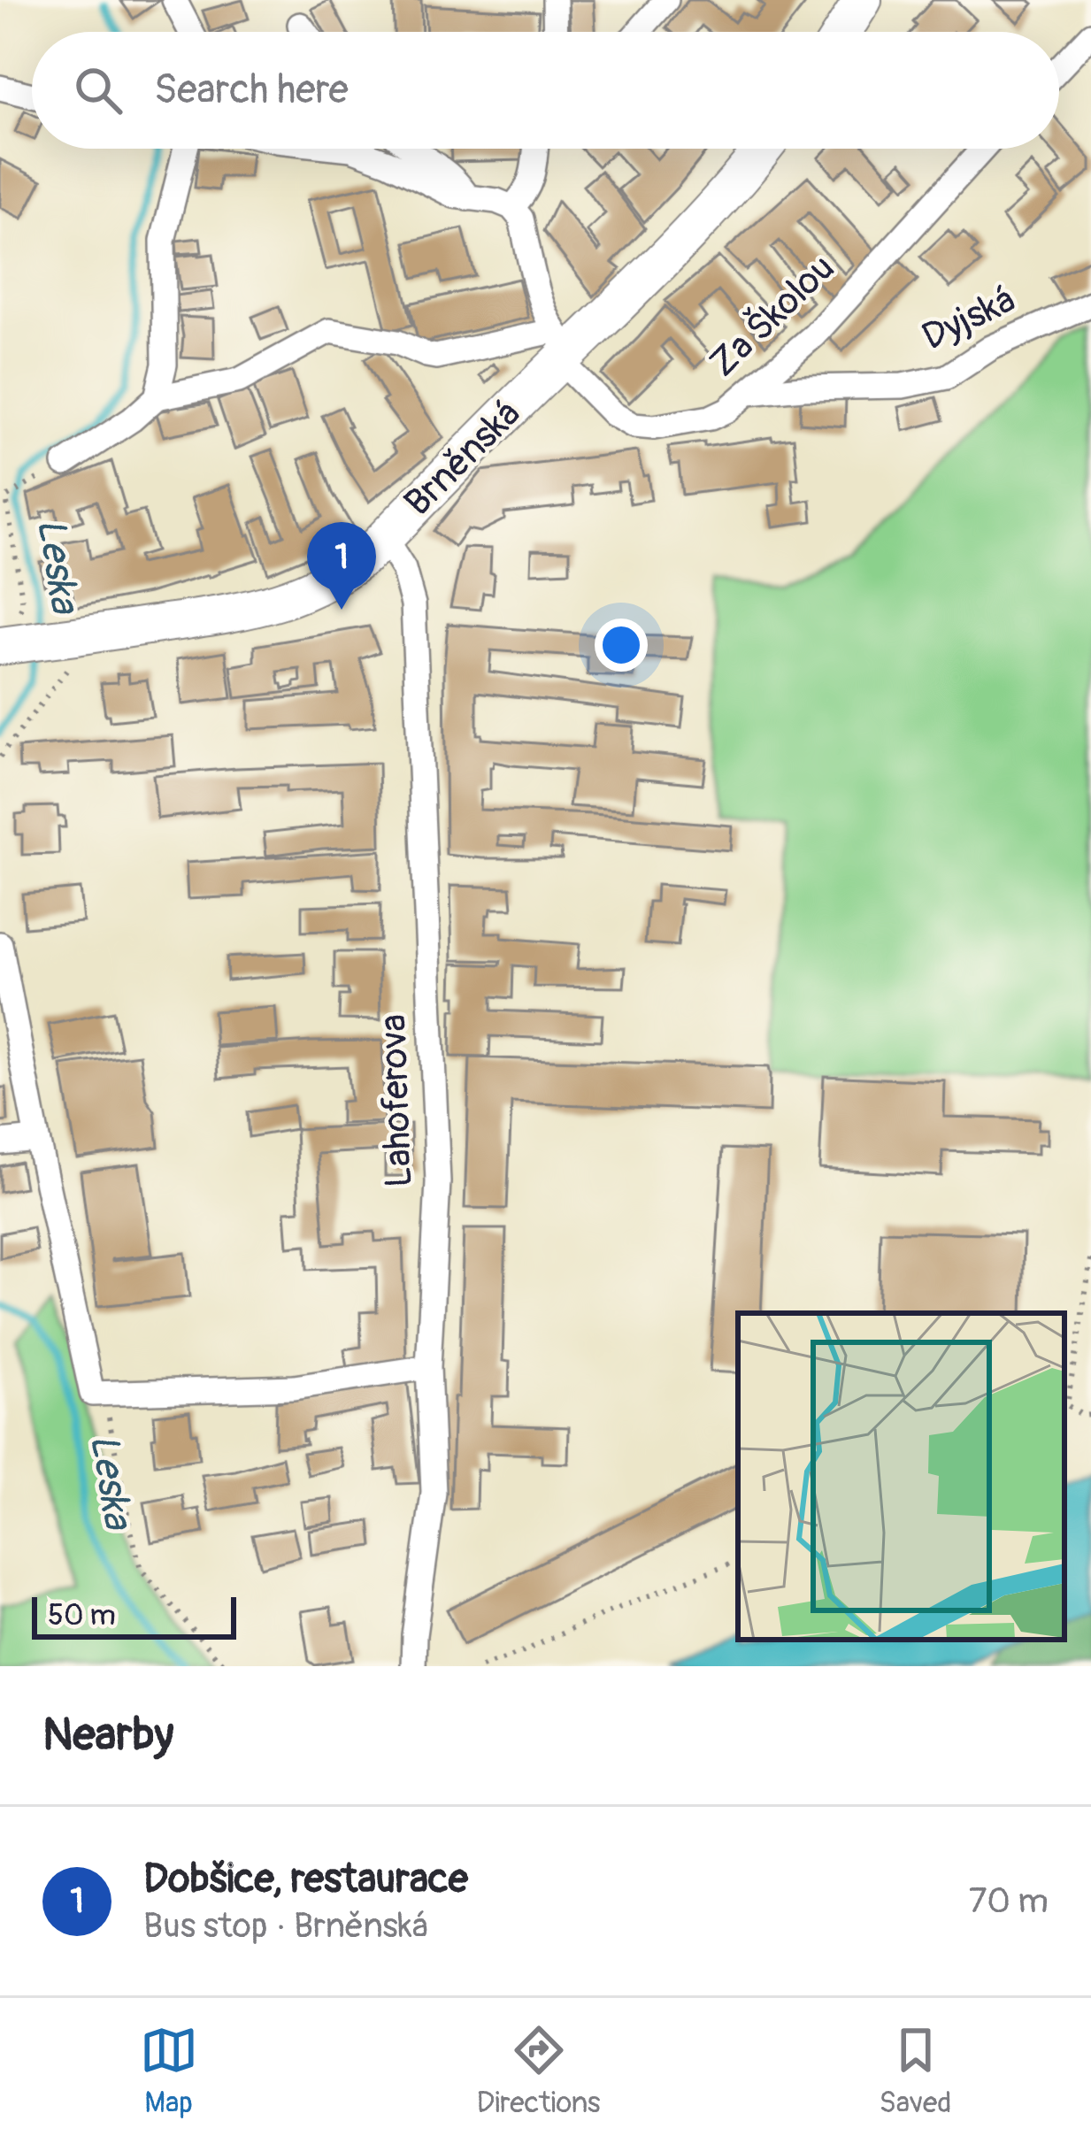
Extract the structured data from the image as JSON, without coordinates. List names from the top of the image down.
{
  "streets": {
    "main road": ["Brněnská"],
    "street": ["Za Školou", "Dyjská", "Lahoferova"]
  },
  "crossings": [
    ["Za Školou", "Dyjská"],
    ["Za Školou", "Brněnská"],
    ["Brněnská", "Lahoferova"]
  ],
  "water": ["Leska"],
  "scale_bar": "50 m",
  "page": {
    "search": "Search here",
    "pins": "1",
    "scale": "50 m",
    "heading": "Nearby",
    "list": [
      {
        "mark": "1",
        "name": "Dobšice, restaurace",
        "note": "Bus stop · Brněnská",
        "value": "70 m"
      }
    ],
    "nav": ["Map", "Directions", "Saved"]
  }
}
